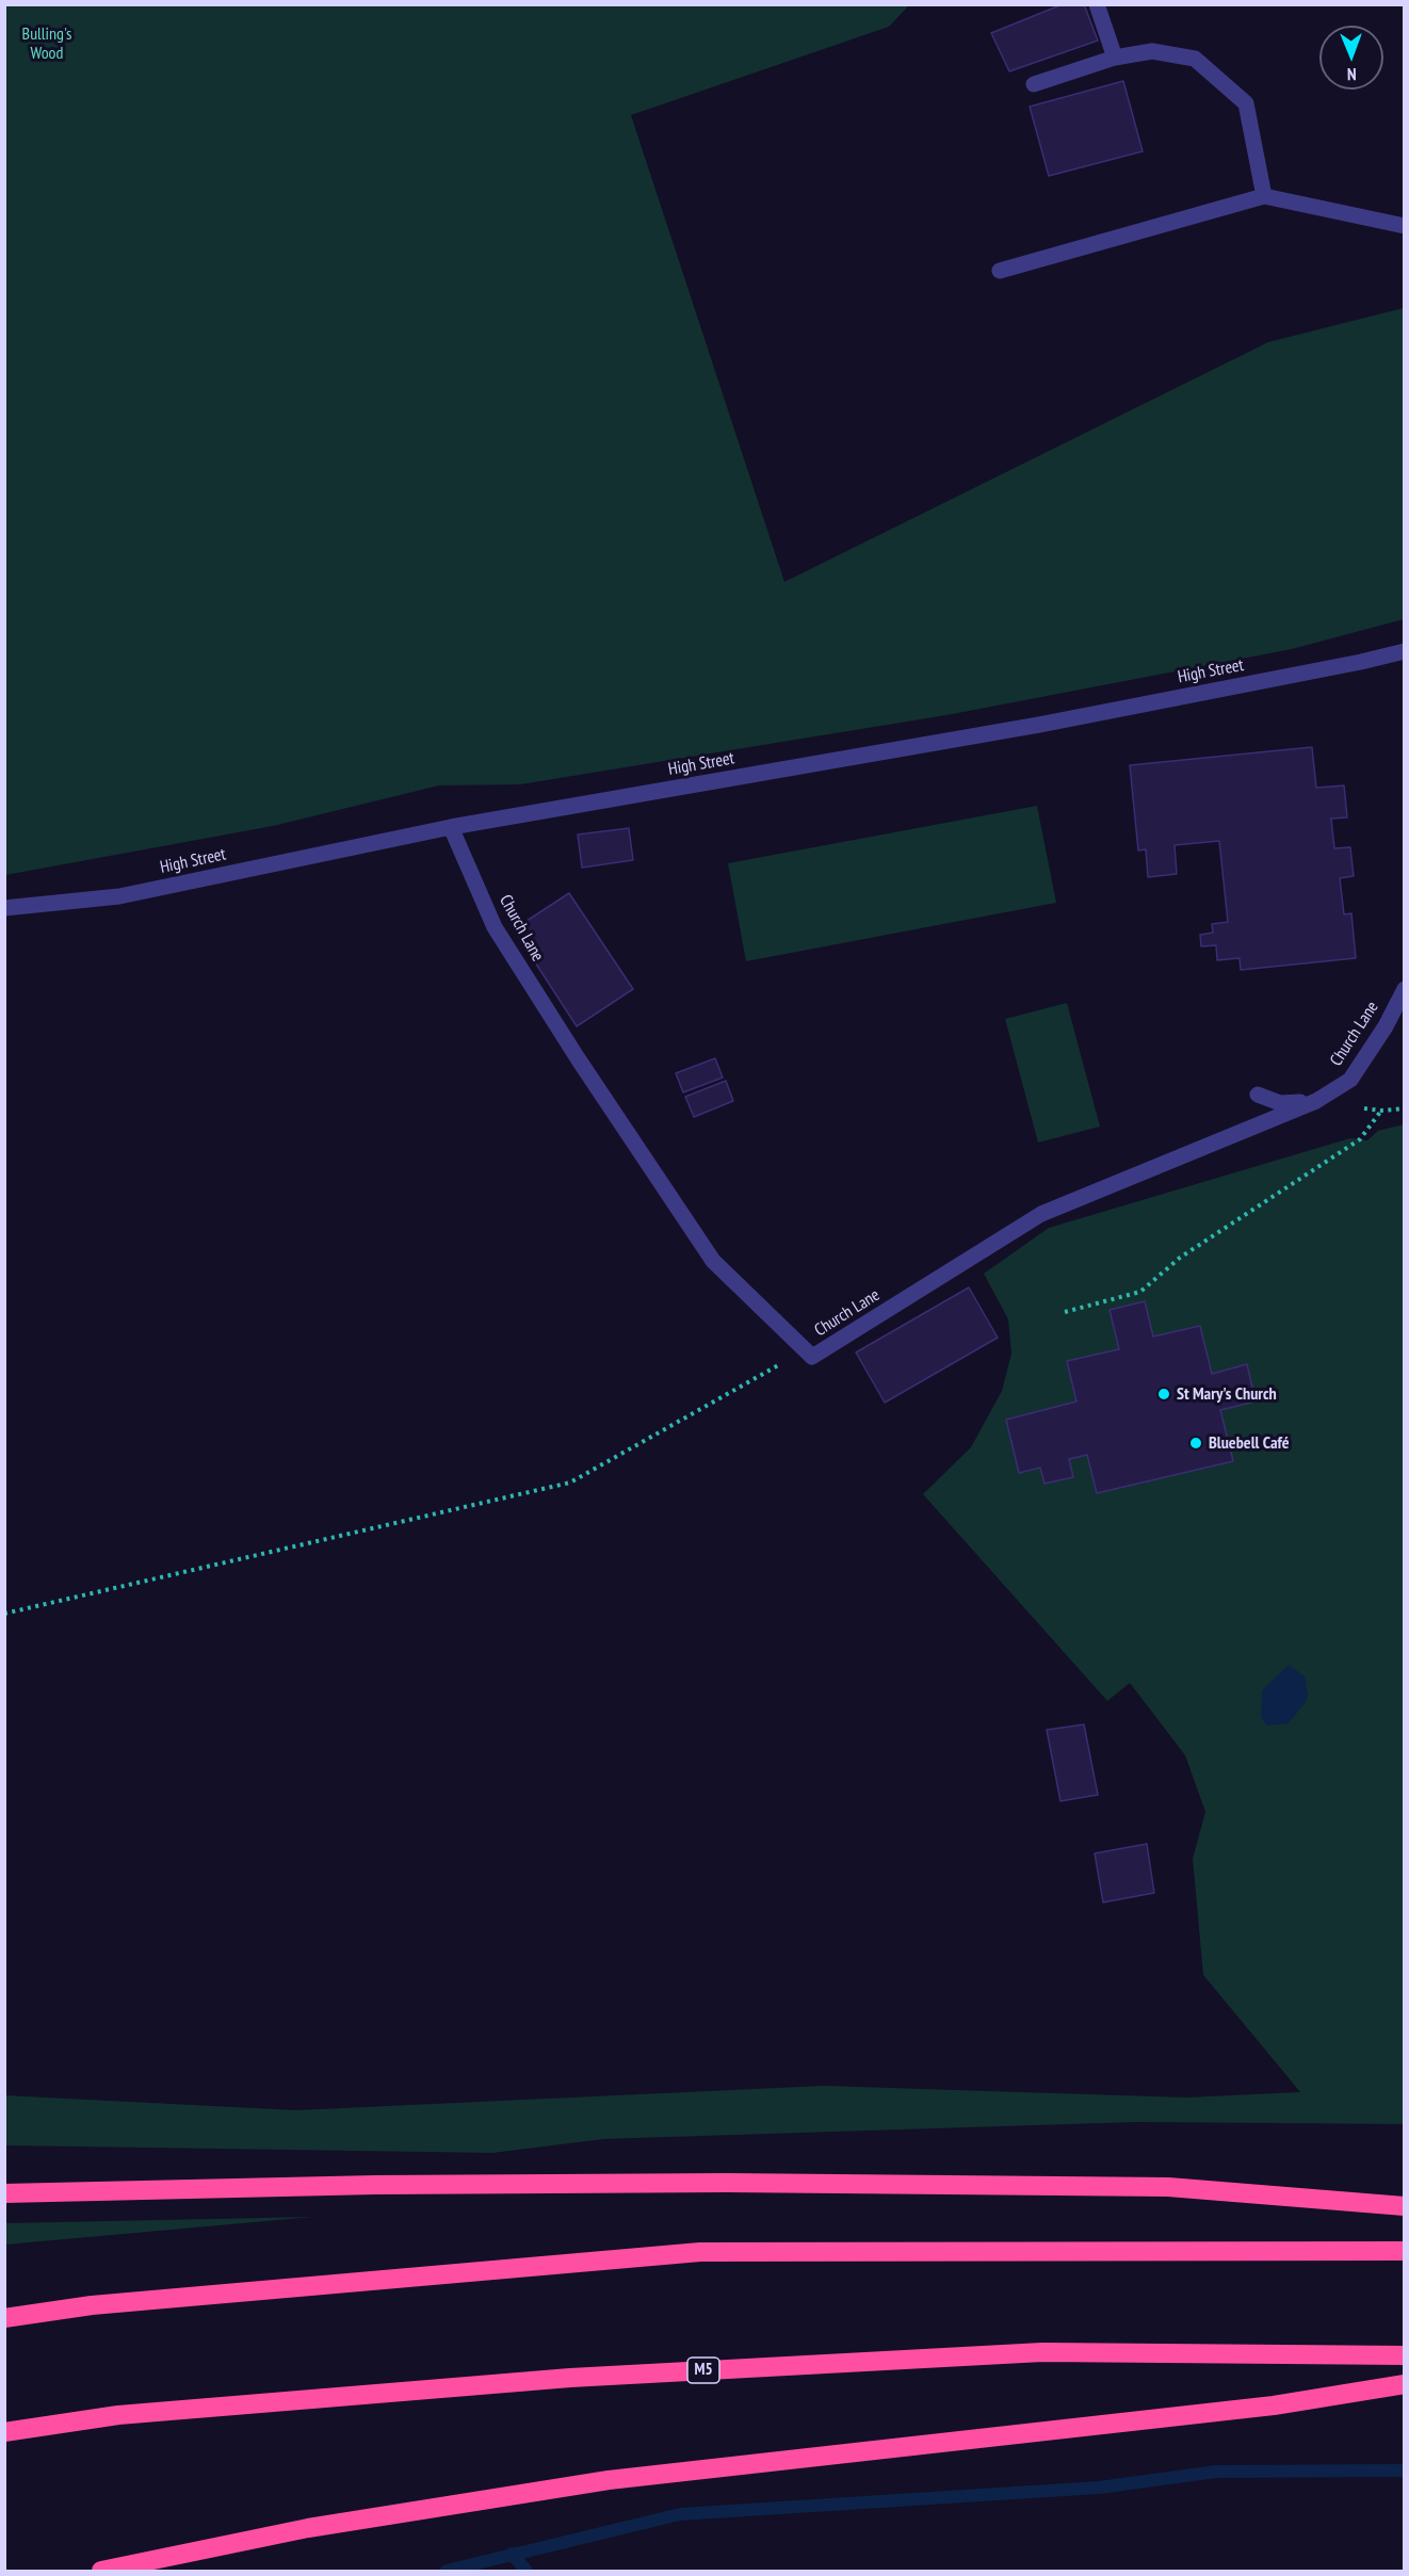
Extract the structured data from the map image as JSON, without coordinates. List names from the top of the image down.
{
  "streets": {
    "highway": ["M5"],
    "street": ["High Street", "Church Lane"]
  },
  "crossings": [
    ["High Street", "Church Lane"]
  ],
  "parks": ["Bulling's Wood"],
  "places": ["St Mary's Church", "Bluebell Café"],
  "north": "bottom"
}
